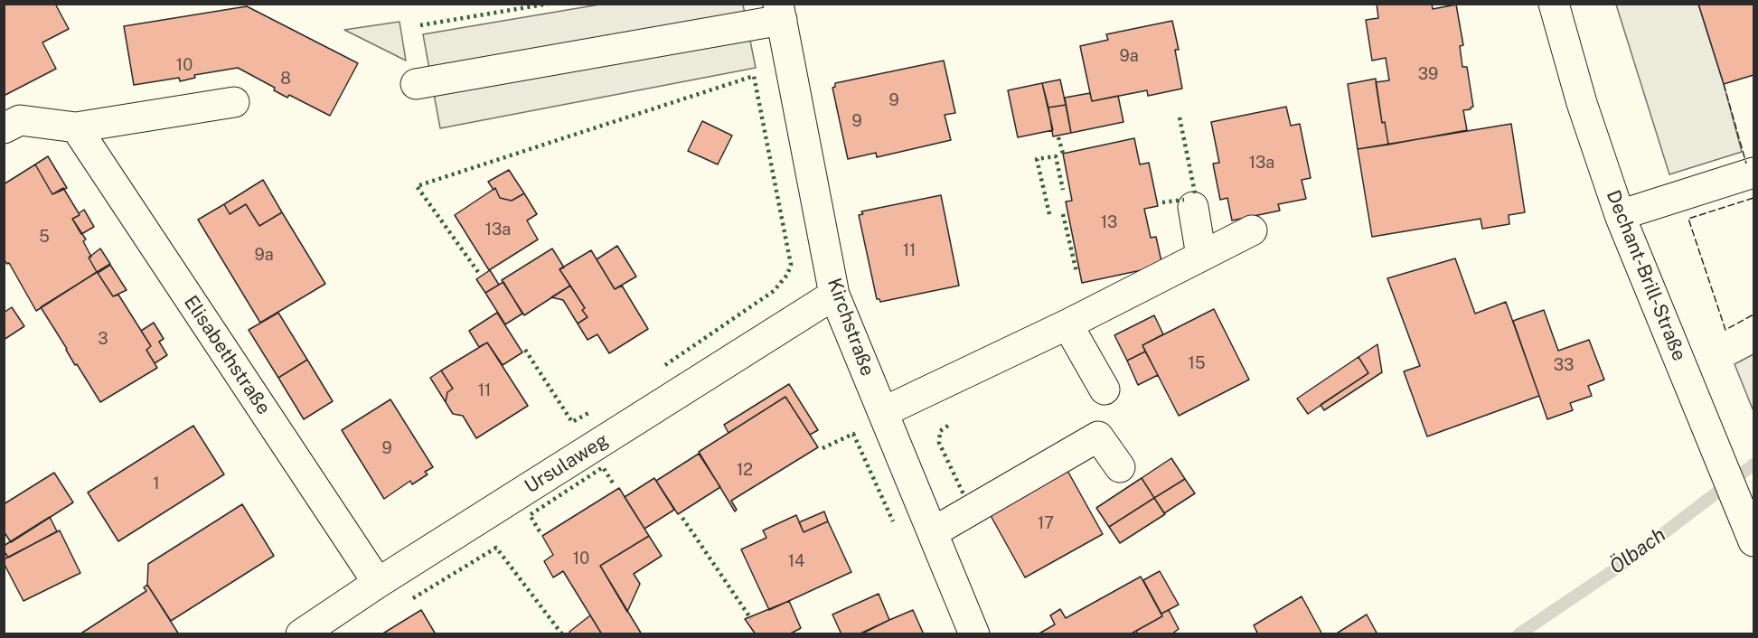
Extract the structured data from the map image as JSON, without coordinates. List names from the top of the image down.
{
  "streets": {
    "street": [
      "Dechant-Brill-Straße",
      "Kirchstraße",
      "Elisabethstraße",
      "Ursulaweg"
    ]
  },
  "crossings": [
    ["Kirchstraße", "Ursulaweg"],
    ["Elisabethstraße", "Ursulaweg"]
  ],
  "water": ["Ölbach"],
  "house_numbers": [
    "9a",
    "10",
    "39",
    "8",
    "9",
    "9",
    "13a",
    "13",
    "13a",
    "5",
    "11",
    "9a",
    "3",
    "15",
    "33",
    "11",
    "9",
    "12",
    "1",
    "17",
    "10",
    "14"
  ]
}
